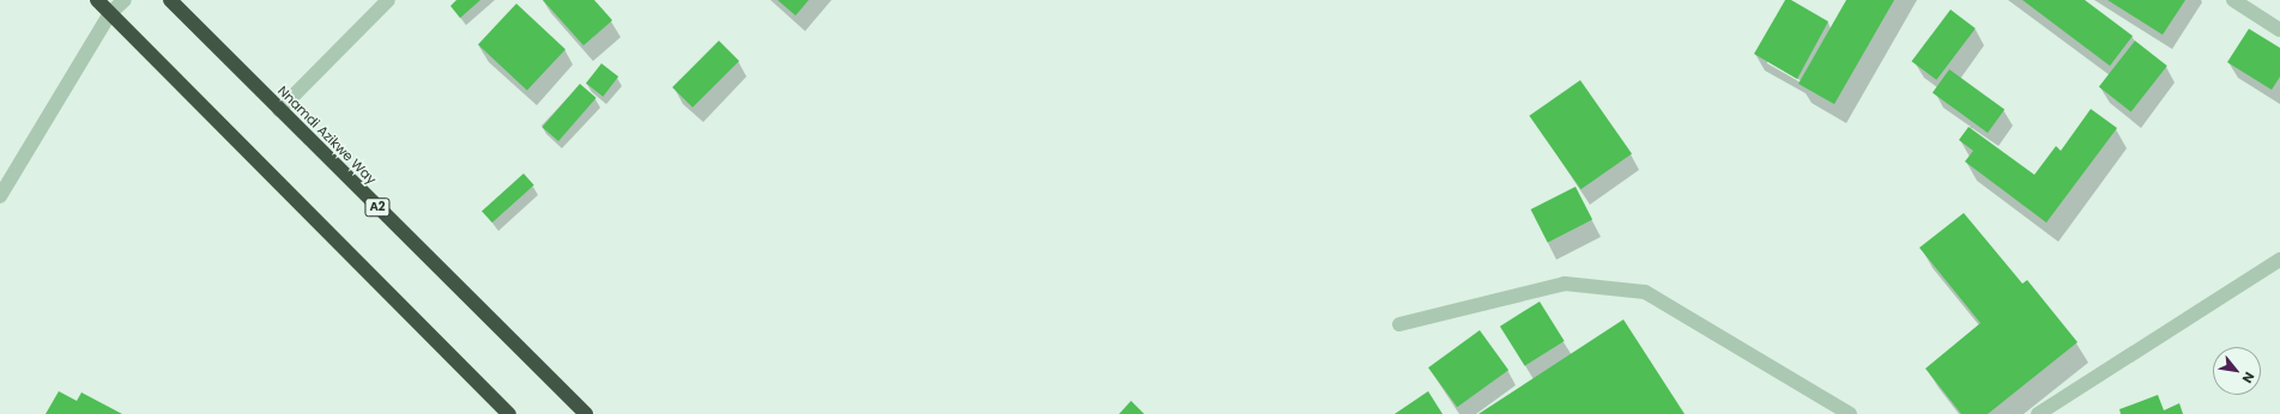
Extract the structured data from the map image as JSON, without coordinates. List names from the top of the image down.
{
  "streets": {
    "highway": ["Nnamdi Azikwe Way", "A2"]
  },
  "north": "bottom right"
}
